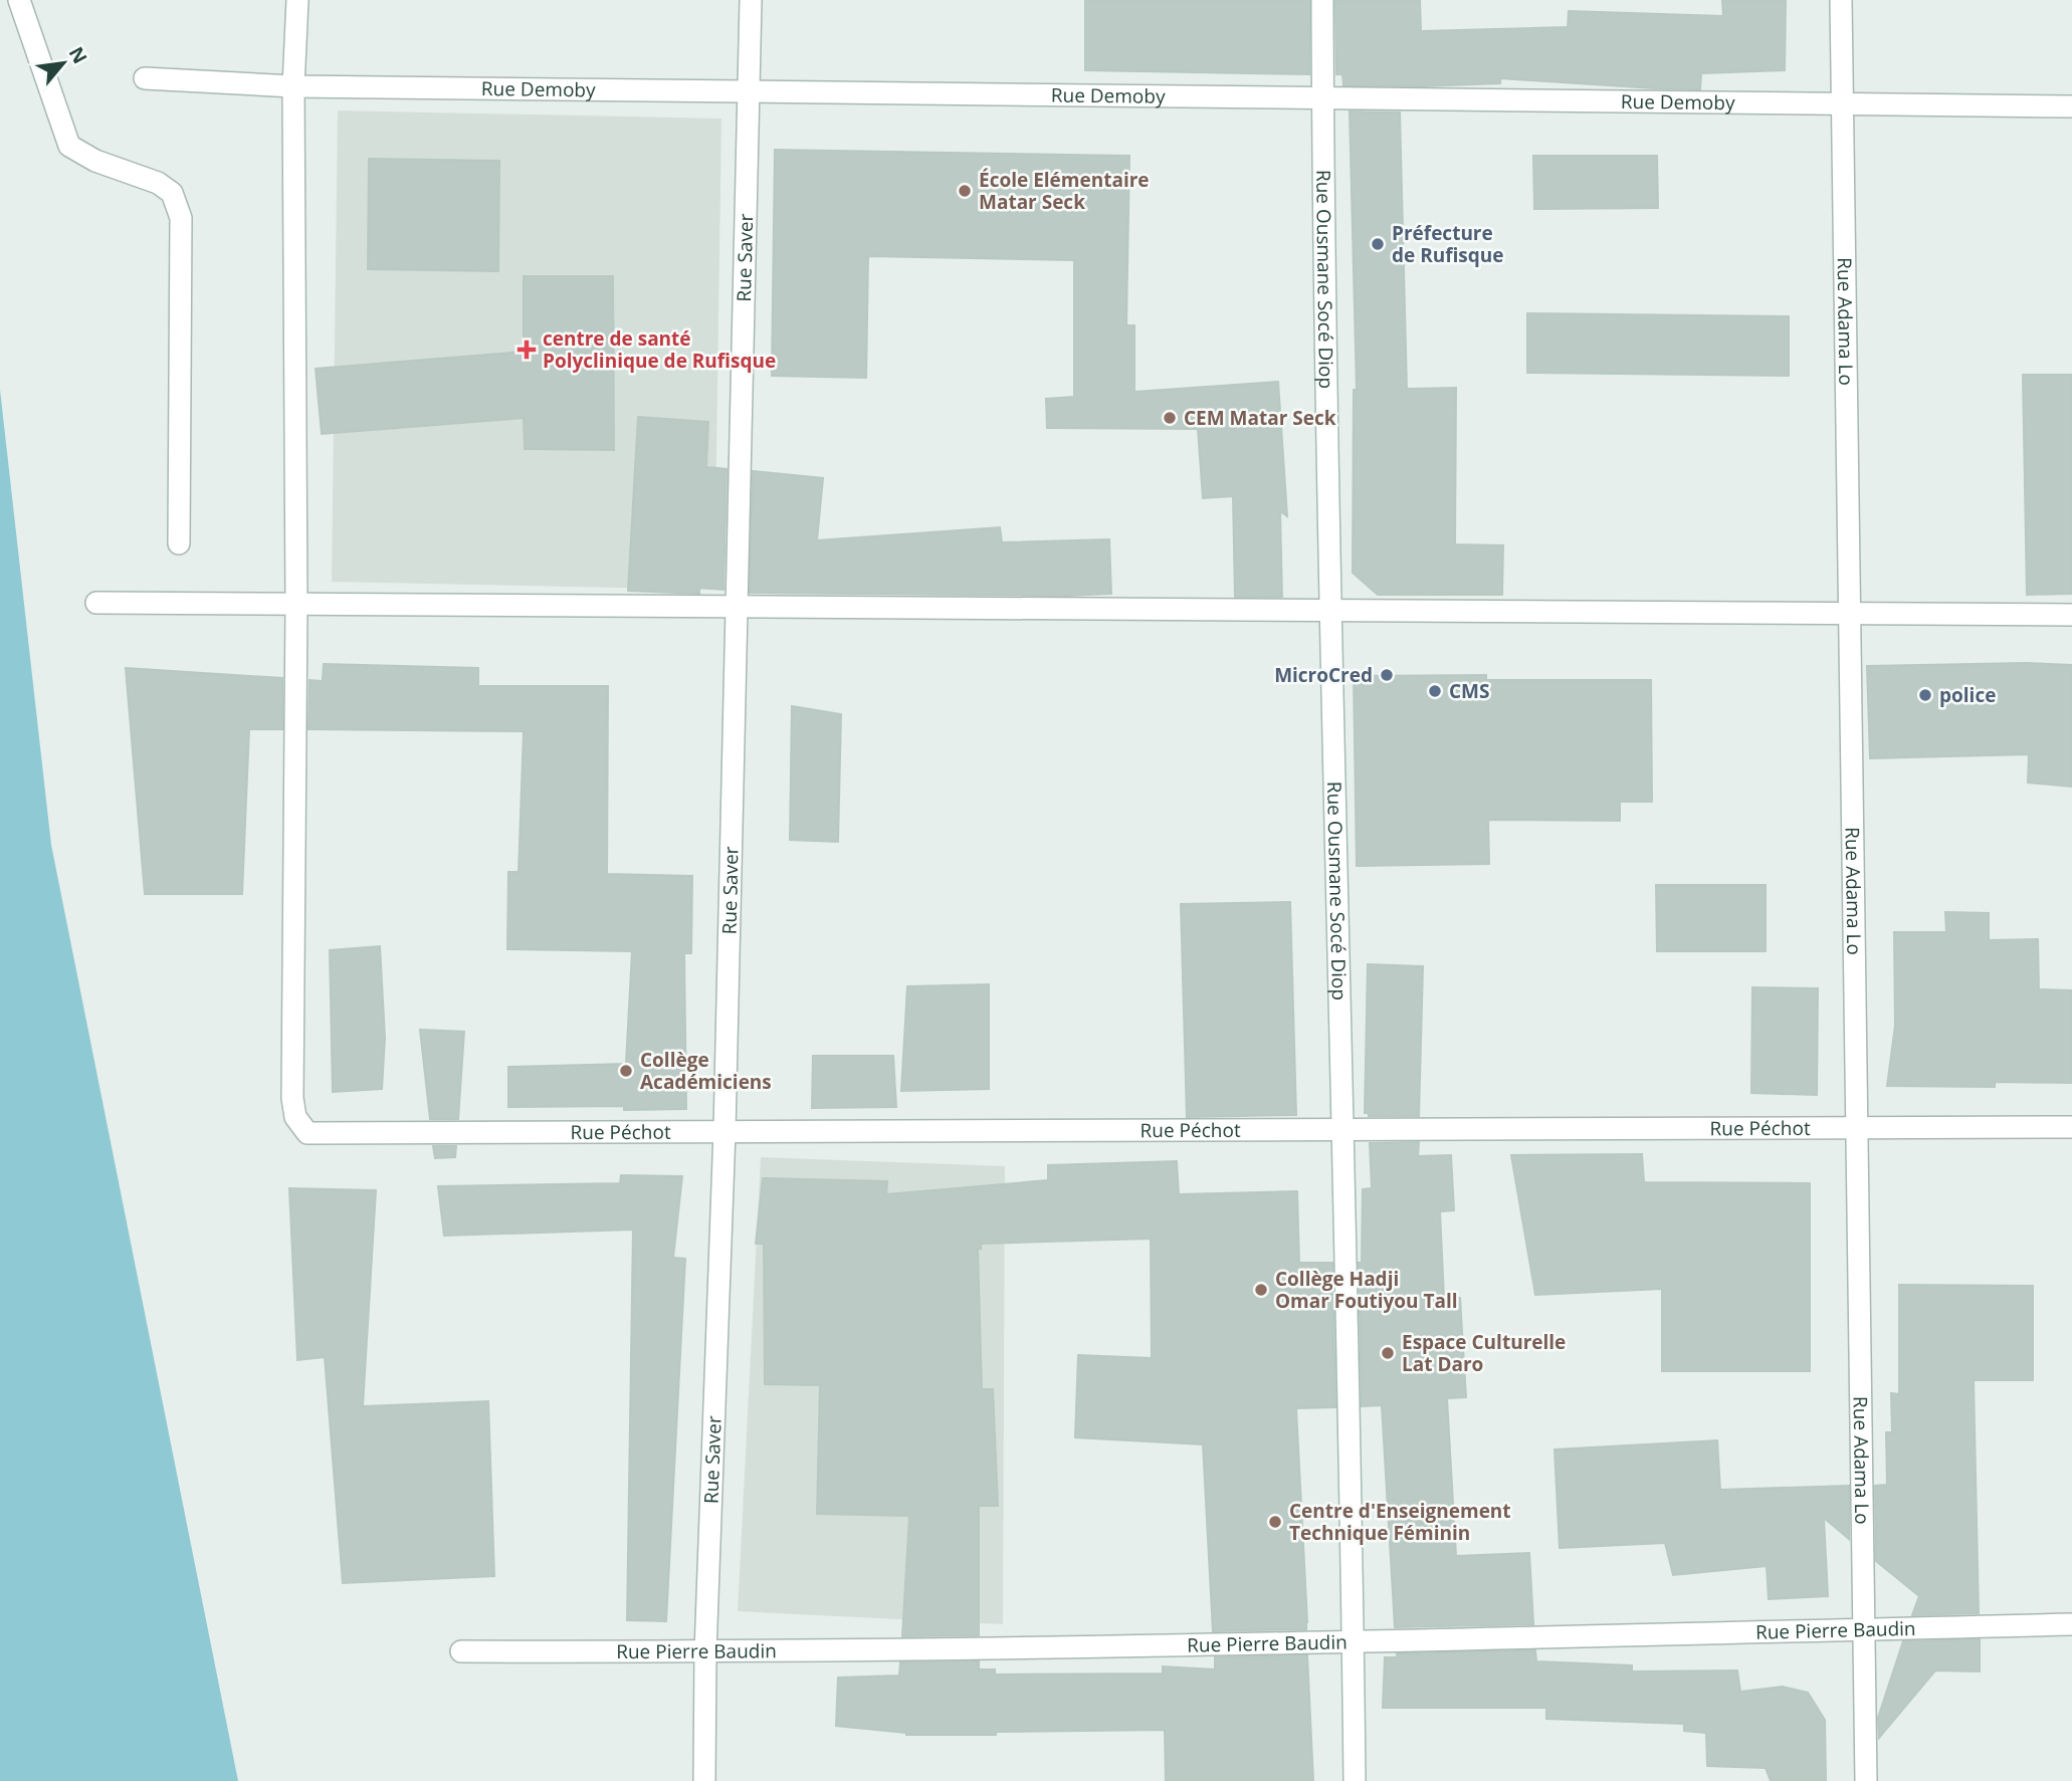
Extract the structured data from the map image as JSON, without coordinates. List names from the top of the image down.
{
  "streets": {
    "street": [
      "Rue Demoby",
      "Rue Saver",
      "Rue Ousmane Socé Diop",
      "Rue Adama Lo",
      "Rue Péchot",
      "Rue Pierre Baudin"
    ]
  },
  "crossings": [
    ["Rue Demoby", "Rue Saver"],
    ["Rue Demoby", "Rue Ousmane Socé Diop"],
    ["Rue Demoby", "Rue Adama Lo"],
    ["Rue Saver", "Rue Péchot"],
    ["Rue Saver", "Rue Pierre Baudin"],
    ["Rue Ousmane Socé Diop", "Rue Péchot"],
    ["Rue Ousmane Socé Diop", "Rue Pierre Baudin"],
    ["Rue Adama Lo", "Rue Péchot"],
    ["Rue Adama Lo", "Rue Pierre Baudin"]
  ],
  "places": {
    "other": [
      "École Elémentaire Matar Seck",
      "Préfecture de Rufisque",
      "CEM Matar Seck",
      "MicroCred",
      "CMS",
      "police",
      "Collège Académiciens",
      "Collège Hadji Omar Foutiyou Tall",
      "Espace Culturelle Lat Daro",
      "Centre d'Enseignement Technique Féminin"
    ],
    "health": ["centre de santé Polyclinique de Rufisque"]
  },
  "north": "top right"
}
